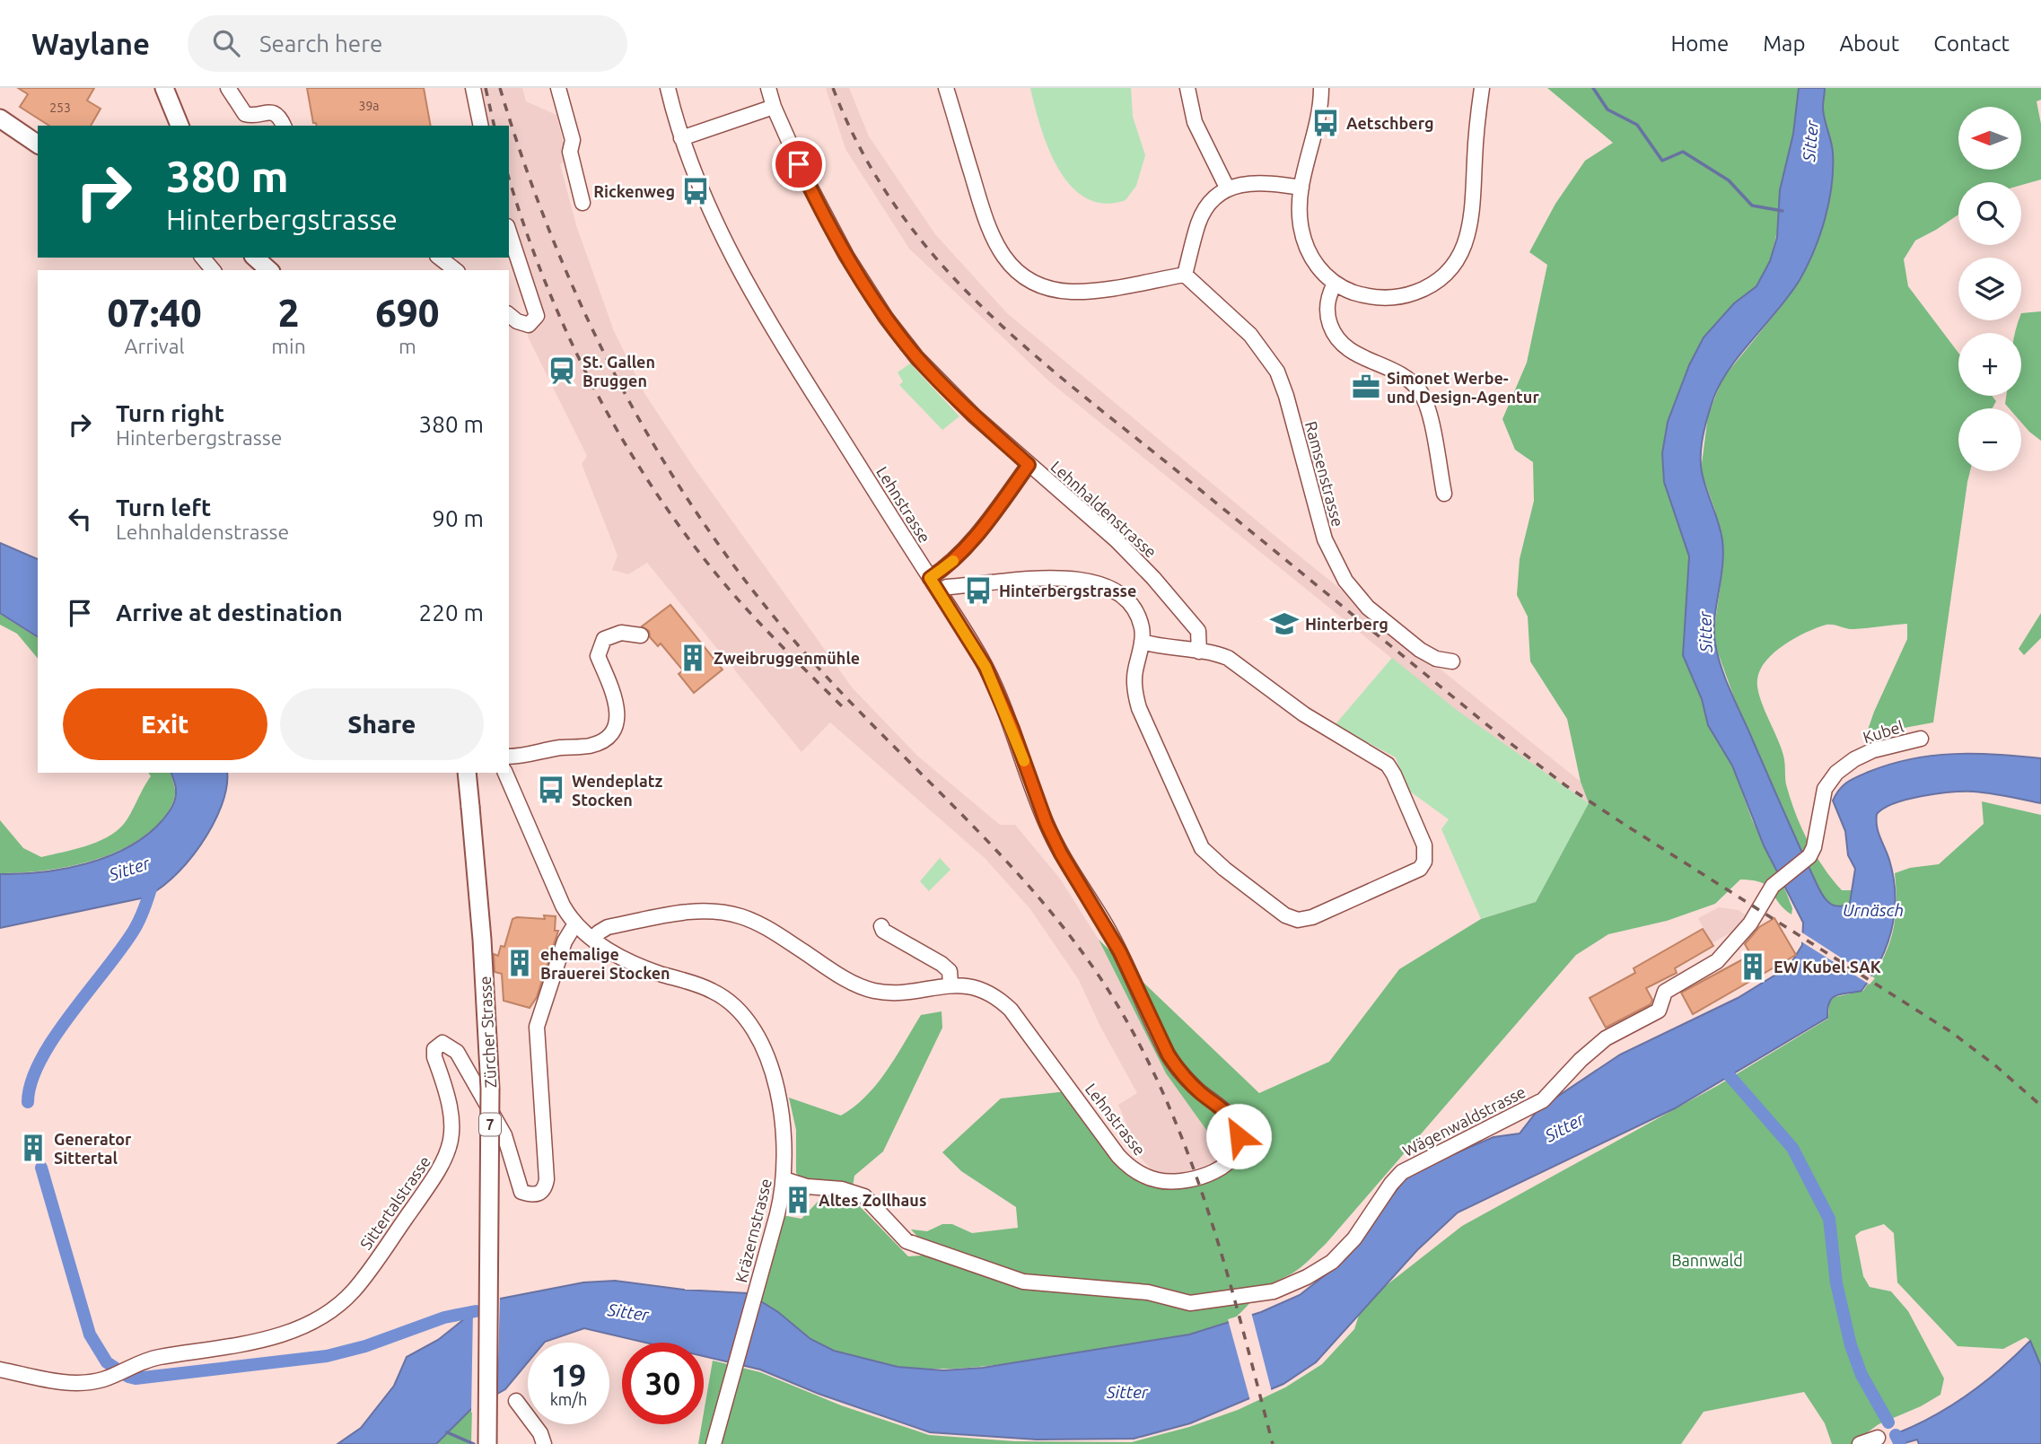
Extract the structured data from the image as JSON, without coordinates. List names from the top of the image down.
{
  "streets": {
    "main road": ["Zürcher Strasse", "7"],
    "street": [
      "Ramsenstrasse",
      "Lehnstrasse",
      "Lehnhaldenstrasse",
      "Kubel",
      "Wägenwaldstrasse",
      "Sittertalstrasse",
      "Kräzernstrasse"
    ]
  },
  "crossings": [
    ["Lehnstrasse", "Kräzernstrasse"],
    ["Kubel", "Wägenwaldstrasse"],
    ["Wägenwaldstrasse", "Kräzernstrasse"],
    ["Sittertalstrasse", "Kräzernstrasse"]
  ],
  "water": ["Sitter", "Urnäsch"],
  "parks": ["Bannwald"],
  "places": {
    "bus stop": [
      "Aetschberg",
      "Rickenweg",
      "Hinterbergstrasse",
      "Wendeplatz Stocken"
    ],
    "station": ["St. Gallen Bruggen"],
    "office": ["Simonet Werbe- und Design-Agentur"],
    "school or university": ["Hinterberg"],
    "building": [
      "Zweibruggenmühle",
      "ehemalige Brauerei Stocken",
      "EW Kubel SAK",
      "Generator Sittertal",
      "Altes Zollhaus"
    ]
  },
  "house_numbers": ["39a", "253"],
  "north": "left",
  "page": {
    "header": "Waylane",
    "search": "Search here",
    "nav": [
      "Home",
      "Map",
      "About",
      "Contact"
    ],
    "map_buttons": ["+", "−"],
    "turn": ["380 m", "Hinterbergstrasse"],
    "eta": [
      "07:40",
      "Arrival",
      "2",
      "min",
      "690",
      "m"
    ],
    "list": [
      {
        "name": "Turn right",
        "note": "Hinterbergstrasse",
        "value": "380 m"
      },
      {
        "name": "Turn left",
        "note": "Lehnhaldenstrasse",
        "value": "90 m"
      },
      {
        "name": "Arrive at destination",
        "value": "220 m"
      }
    ],
    "buttons": ["Exit", "Share"],
    "speed": "19 km/h",
    "limit": "30"
  }
}
